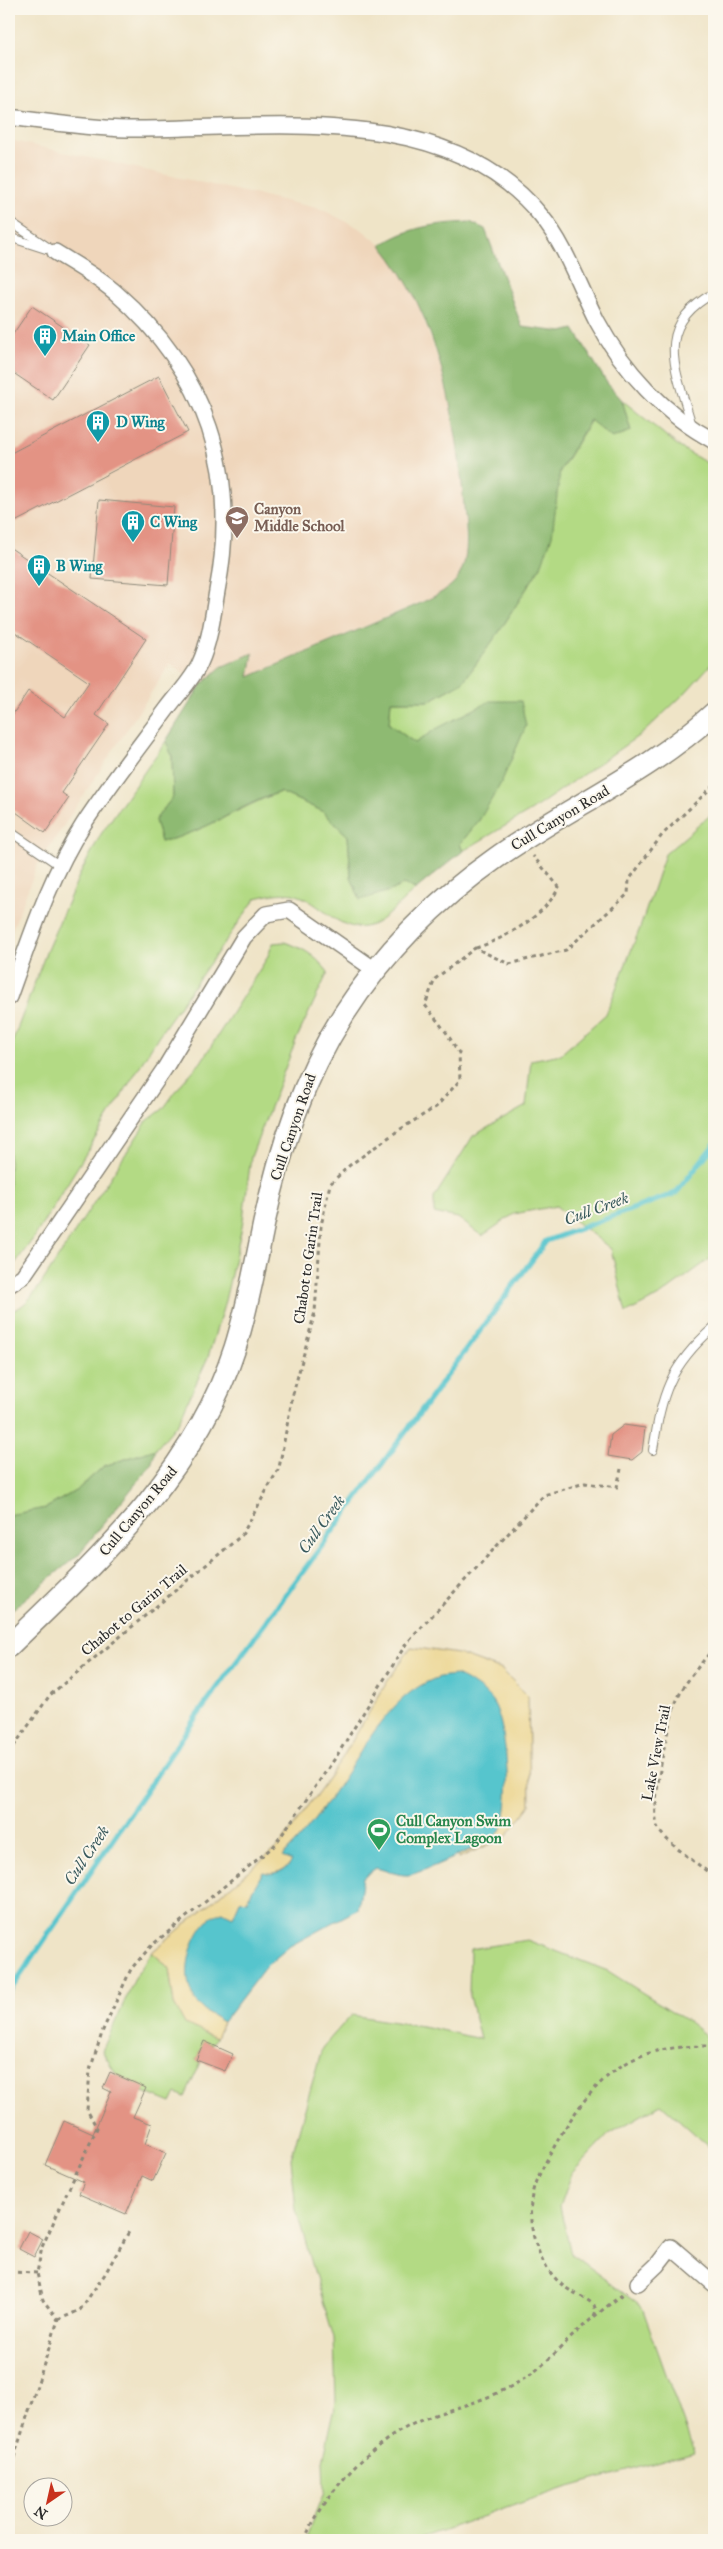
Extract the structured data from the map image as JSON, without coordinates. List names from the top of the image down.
{
  "streets": {
    "street": ["Cull Canyon Road"],
    "path": ["Chabot to Garin Trail", "Lake View Trail"]
  },
  "water": ["Cull Creek"],
  "places": {
    "building": [
      "Main Office",
      "D Wing",
      "C Wing",
      "B Wing"
    ],
    "school or university": ["Canyon Middle School"],
    "sports": ["Cull Canyon Swim Complex Lagoon"]
  },
  "north": "bottom left"
}
